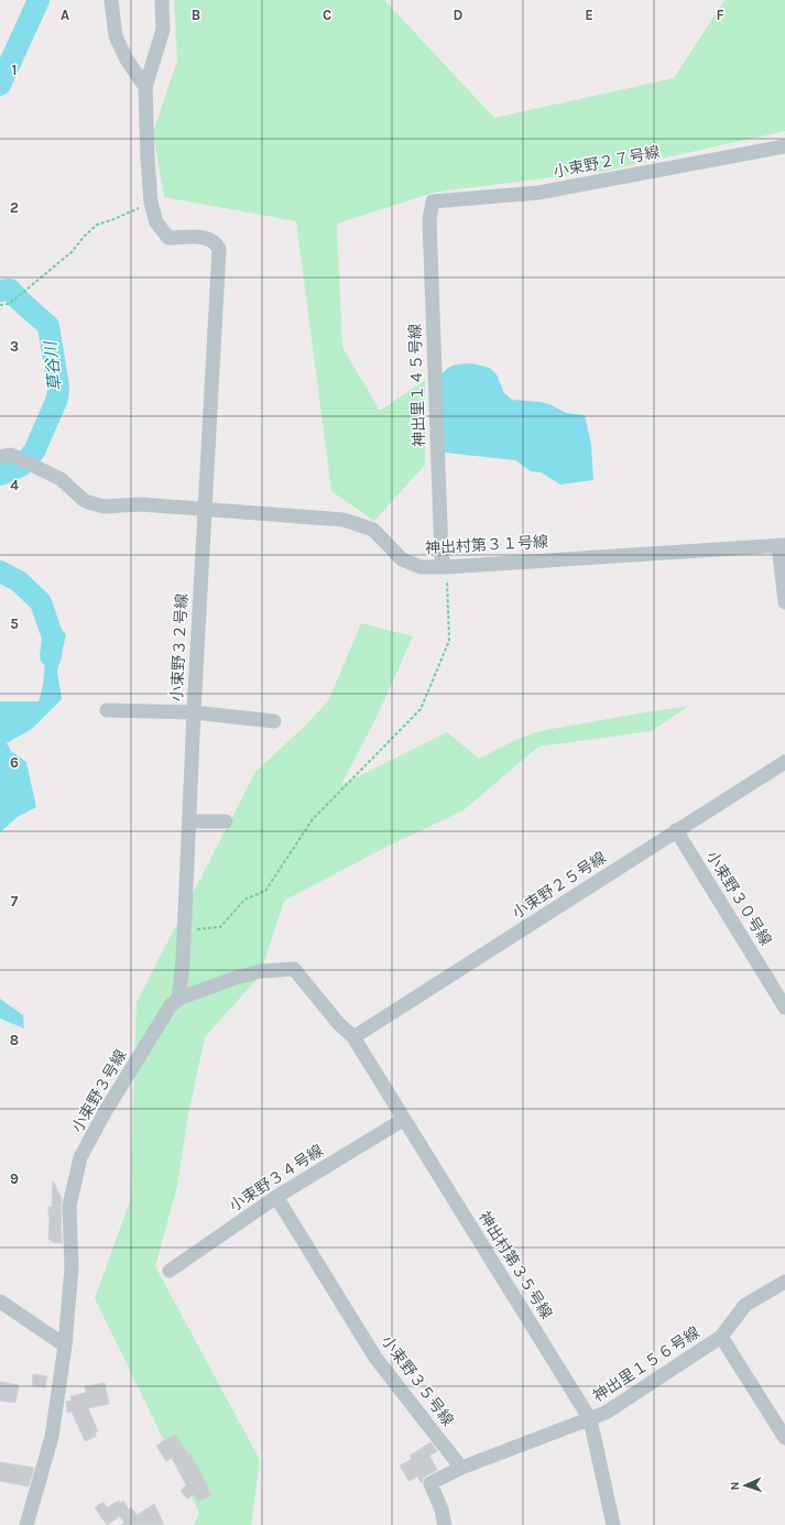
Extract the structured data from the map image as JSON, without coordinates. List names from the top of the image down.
{
  "streets": {
    "street": [
      "小束野２７号線",
      "神出里１４５号線",
      "神出村第３１号線",
      "小束野３２号線",
      "小束野２５号線",
      "小束野３０号線",
      "小束野３号線",
      "小束野３４号線",
      "神出村第３５号線",
      "神出里１５６号線",
      "小束野３５号線"
    ]
  },
  "crossings": [
    ["小束野２７号線", "神出里１４５号線"],
    ["神出里１４５号線", "神出村第３１号線"],
    ["神出村第３１号線", "小束野３２号線"],
    ["小束野３２号線", "小束野３号線"],
    ["小束野２５号線", "小束野３０号線"],
    ["小束野２５号線", "神出村第３５号線"],
    ["小束野３４号線", "神出村第３５号線"],
    ["小束野３４号線", "小束野３５号線"],
    ["神出村第３５号線", "神出里１５６号線"]
  ],
  "water": ["草谷川"],
  "north": "left",
  "grid": {
    "columns": [
      "A",
      "B",
      "C",
      "D",
      "E",
      "F"
    ],
    "rows": [
      "1",
      "2",
      "3",
      "4",
      "5",
      "6",
      "7",
      "8",
      "9"
    ]
  }
}
